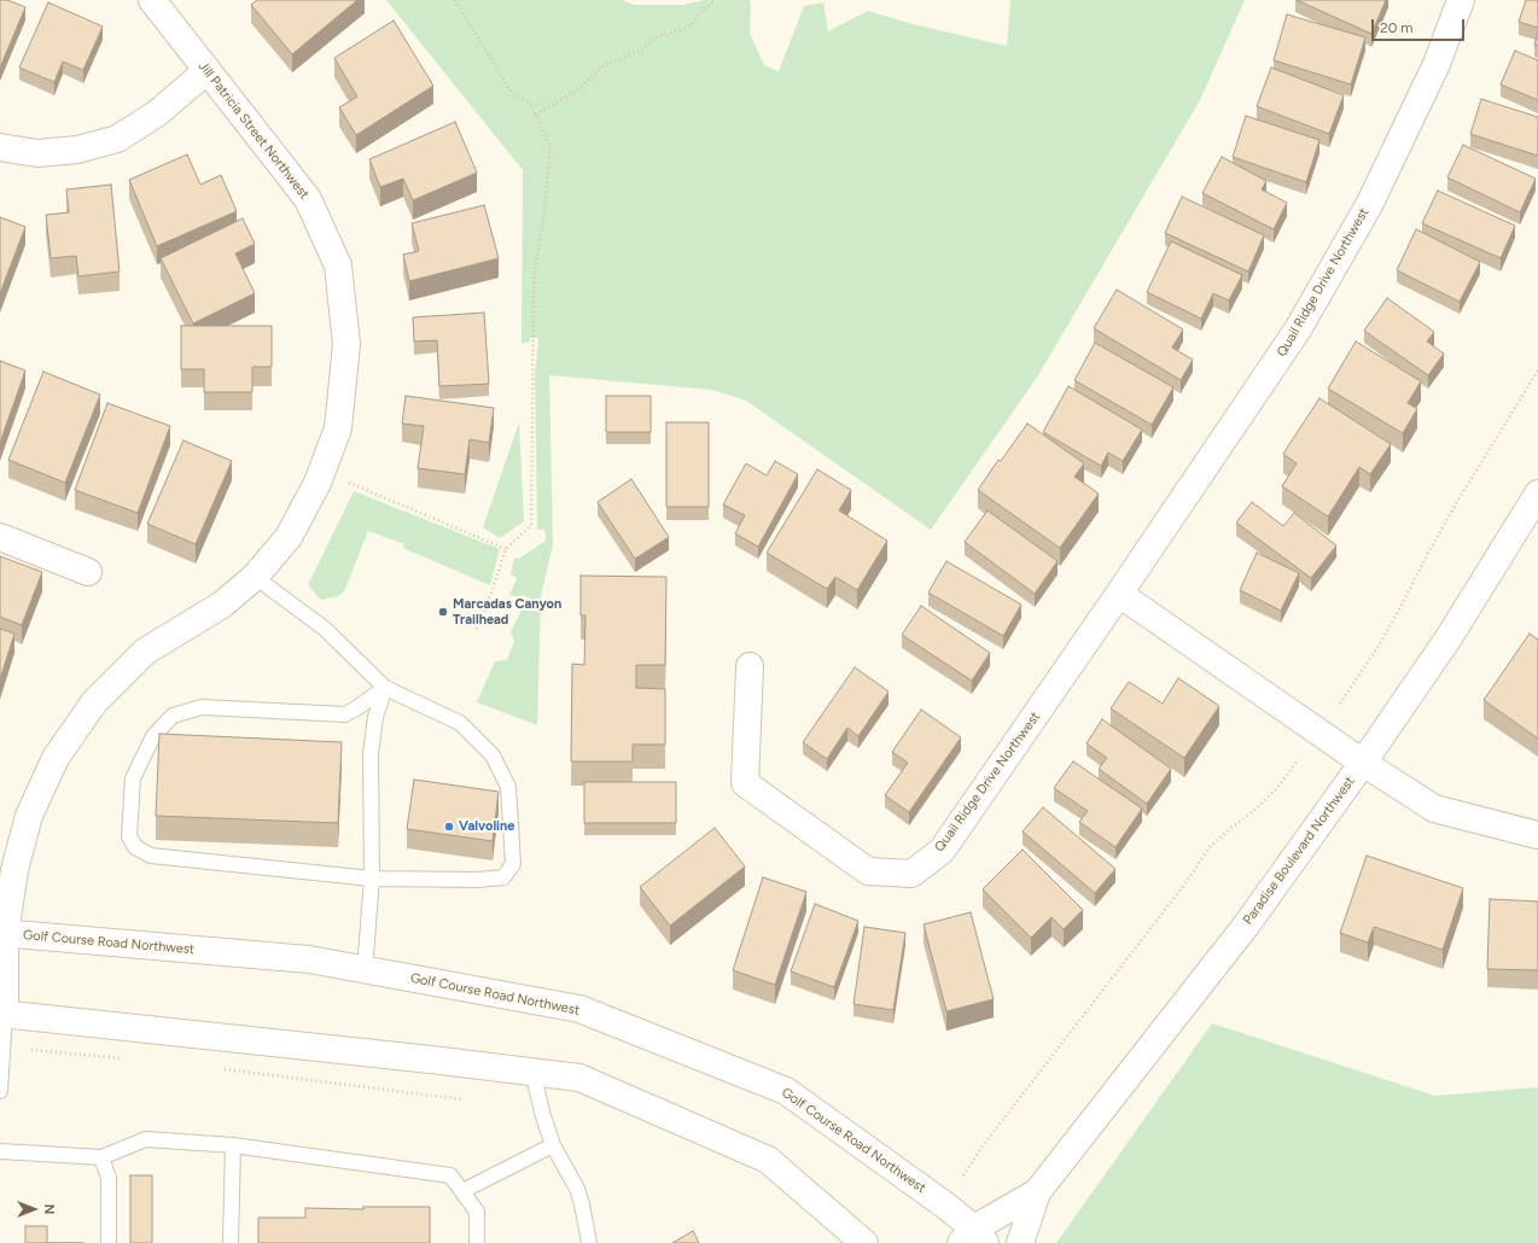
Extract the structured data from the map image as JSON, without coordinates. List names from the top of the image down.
{
  "streets": {
    "street": [
      "Jill Patricia Street Northwest",
      "Quail Ridge Drive Northwest",
      "Paradise Boulevard Northwest",
      "Golf Course Road Northwest"
    ]
  },
  "crossings": [
    ["Jill Patricia Street Northwest", "Golf Course Road Northwest"],
    ["Paradise Boulevard Northwest", "Golf Course Road Northwest"]
  ],
  "places": ["Marcadas Canyon Trailhead", "Valvoline"],
  "scale_bar": "20 m",
  "north": "right"
}
